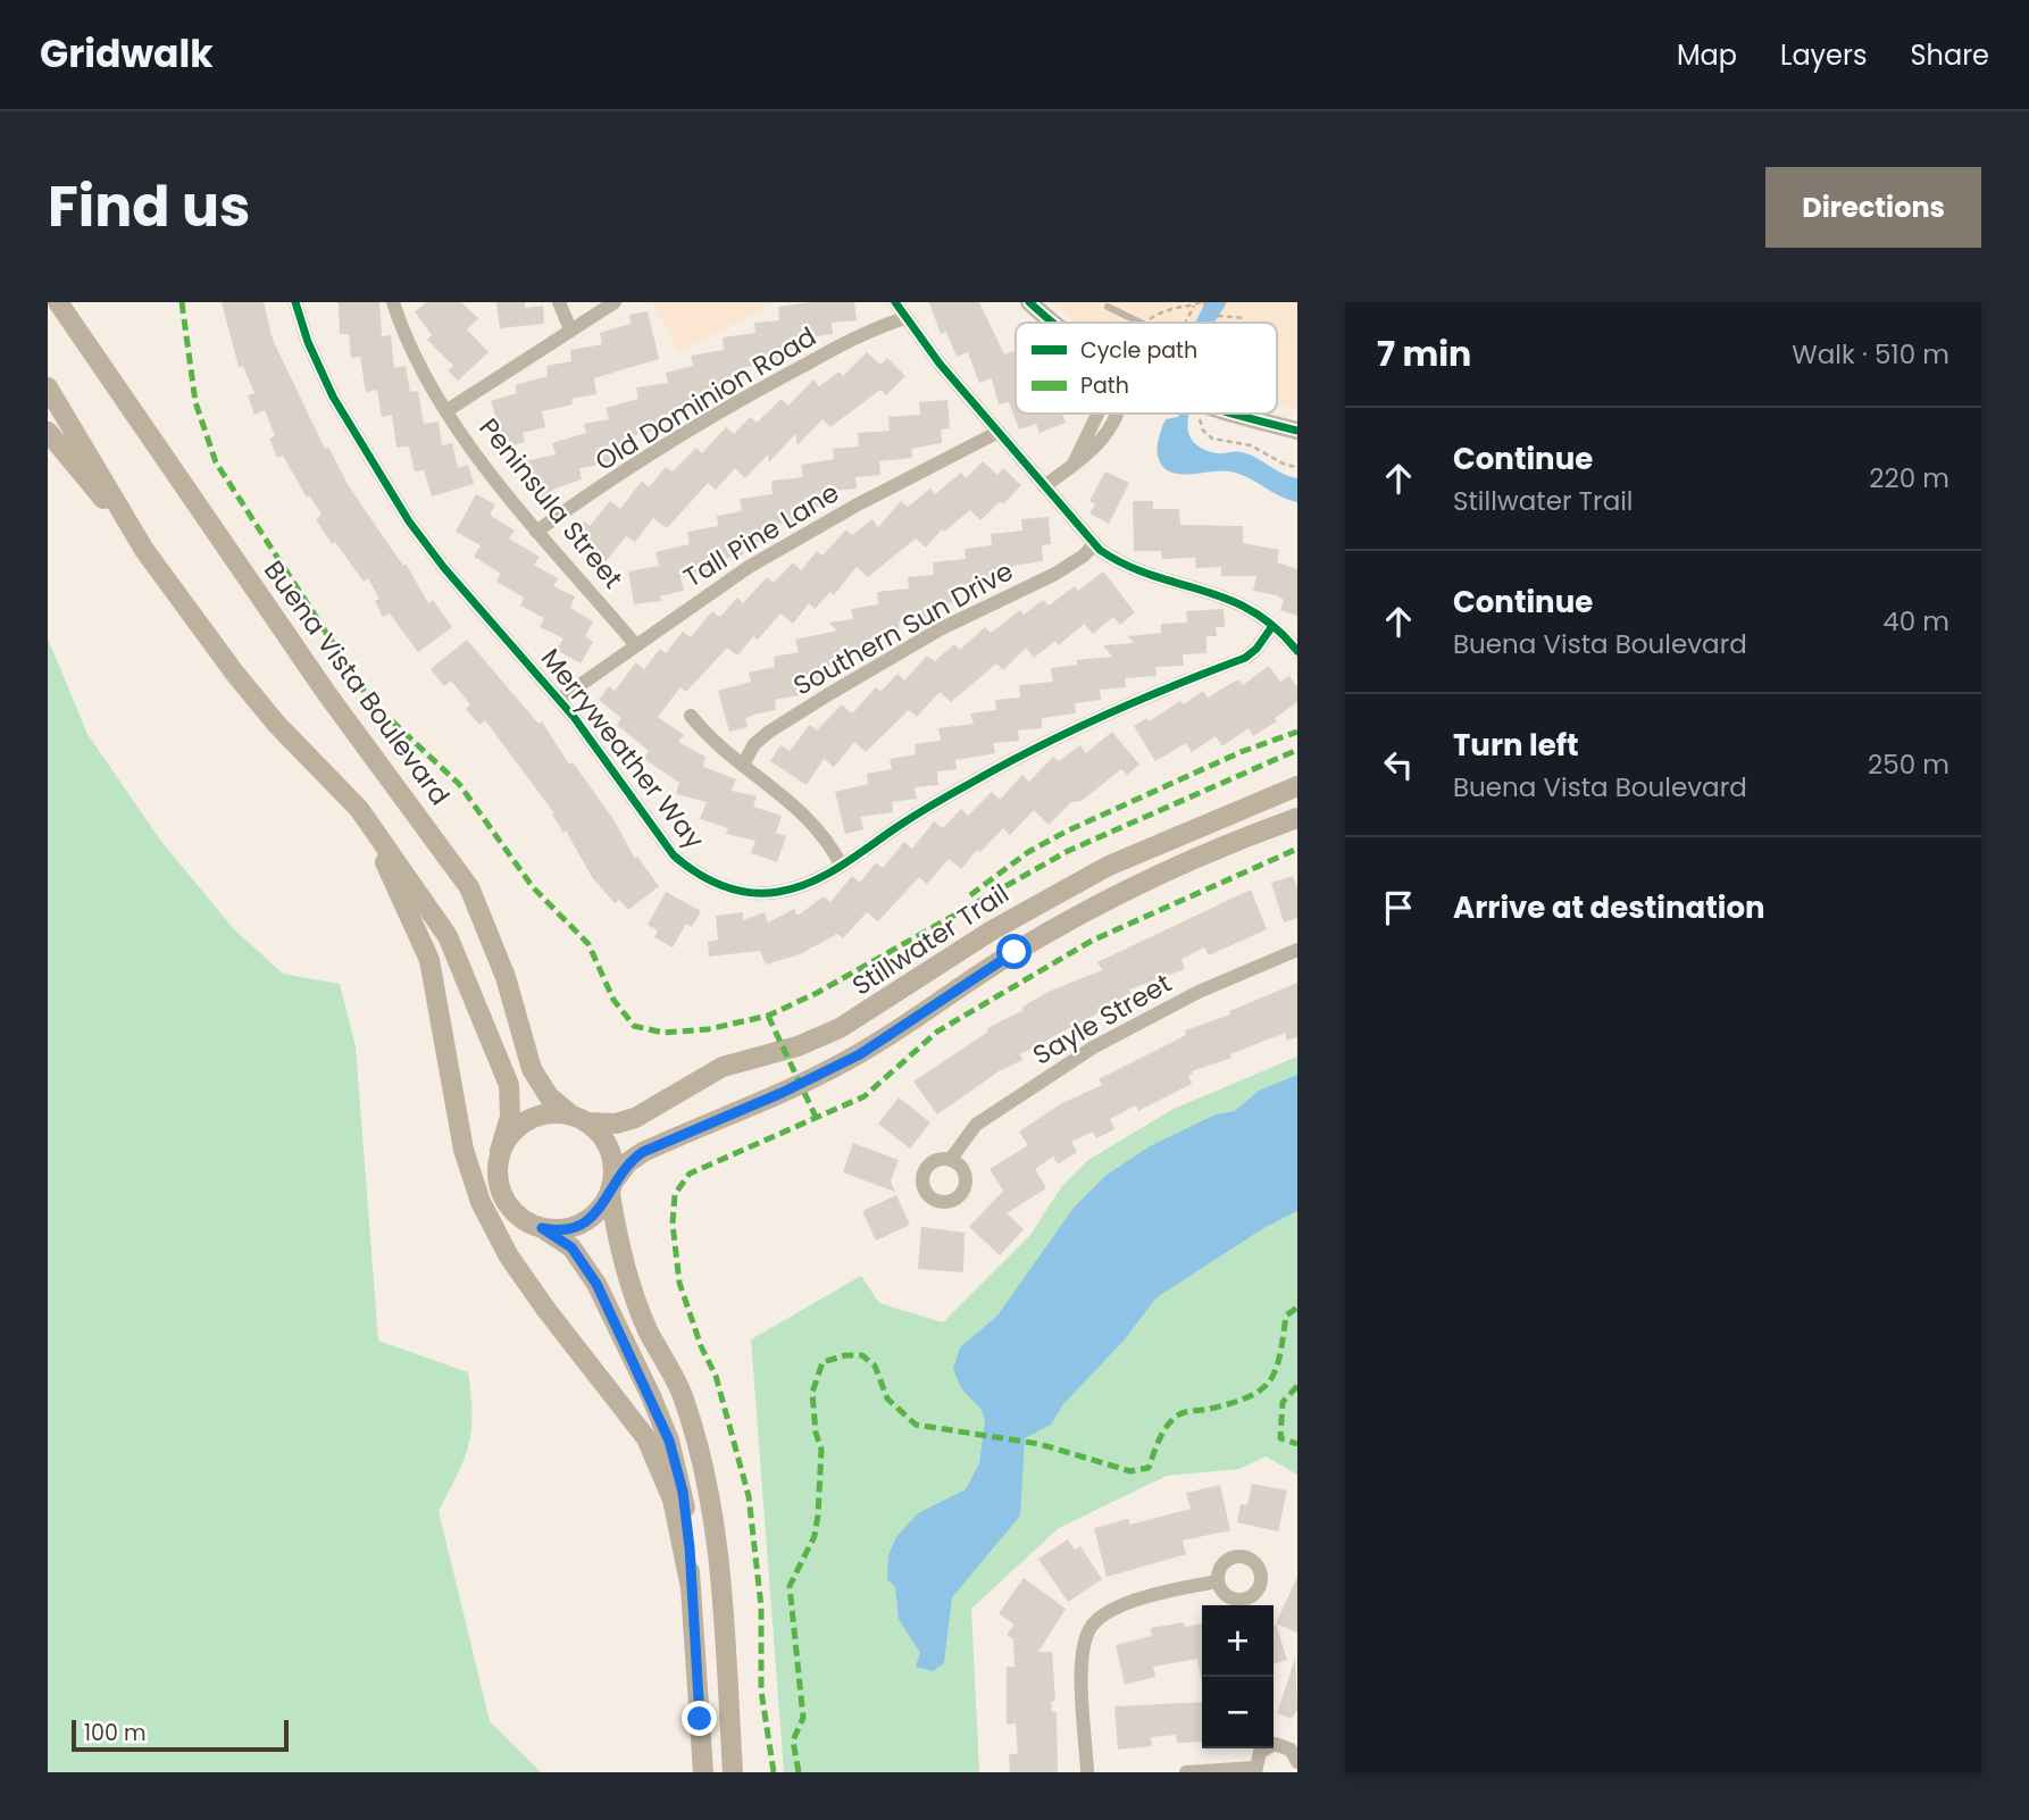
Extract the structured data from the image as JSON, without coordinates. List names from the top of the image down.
{
  "streets": {
    "main road": ["Buena Vista Boulevard", "Stillwater Trail"],
    "street": [
      "Old Dominion Road",
      "Peninsula Street",
      "Tall Pine Lane",
      "Southern Sun Drive",
      "Merryweather Way",
      "Sayle Street"
    ]
  },
  "crossings": [
    ["Old Dominion Road", "Peninsula Street"],
    ["Peninsula Street", "Tall Pine Lane"],
    ["Tall Pine Lane", "Merryweather Way"],
    ["Buena Vista Boulevard", "Stillwater Trail"]
  ],
  "legend": ["Cycle path", "Path"],
  "scale_bar": "100 m",
  "page": {
    "header": "Gridwalk",
    "nav": ["Map", "Layers", "Share"],
    "title": "Find us",
    "buttons": "Directions",
    "heading": ["7 min", "Walk · 510 m"],
    "list": [
      ["Continue", "Stillwater Trail", "220 m"],
      ["Continue", "Buena Vista Boulevard", "40 m"],
      ["Turn left", "Buena Vista Boulevard", "250 m"],
      "Arrive at destination"
    ],
    "map_buttons": ["+", "−"],
    "scale": "100 m"
  }
}
